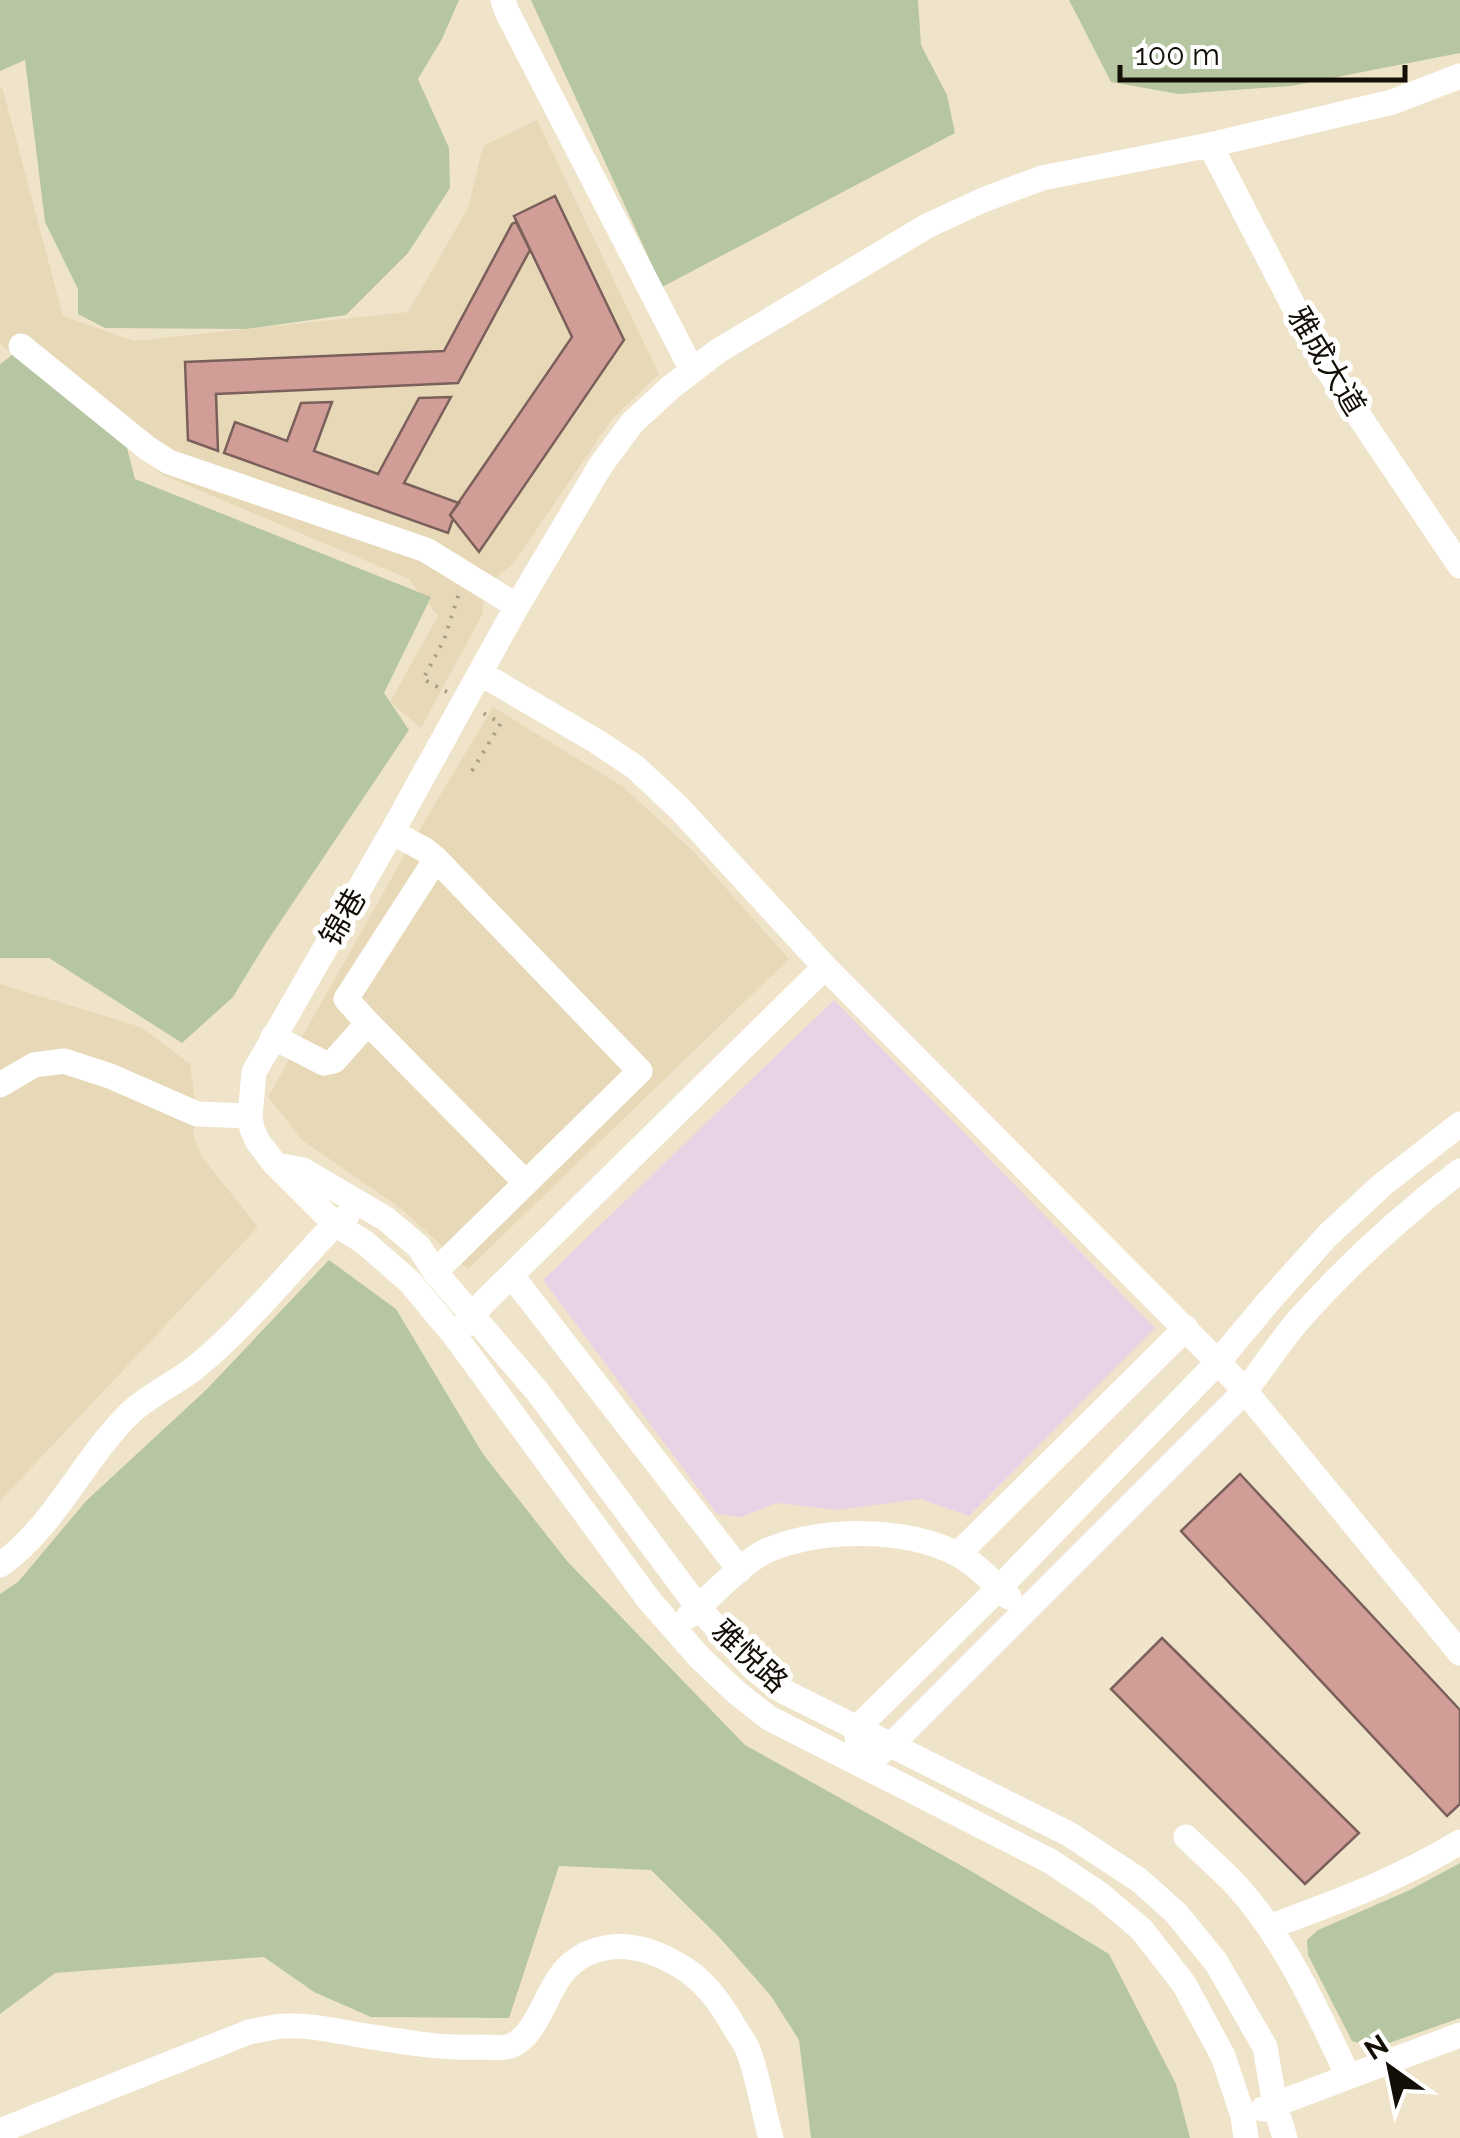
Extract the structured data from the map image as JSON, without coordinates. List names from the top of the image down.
{
  "streets": {
    "street": ["雅成大道", "锦巷", "雅悦路"]
  },
  "crossings": [
    ["雅成大道", "锦巷"]
  ],
  "scale_bar": "100 m",
  "north": "top left"
}
